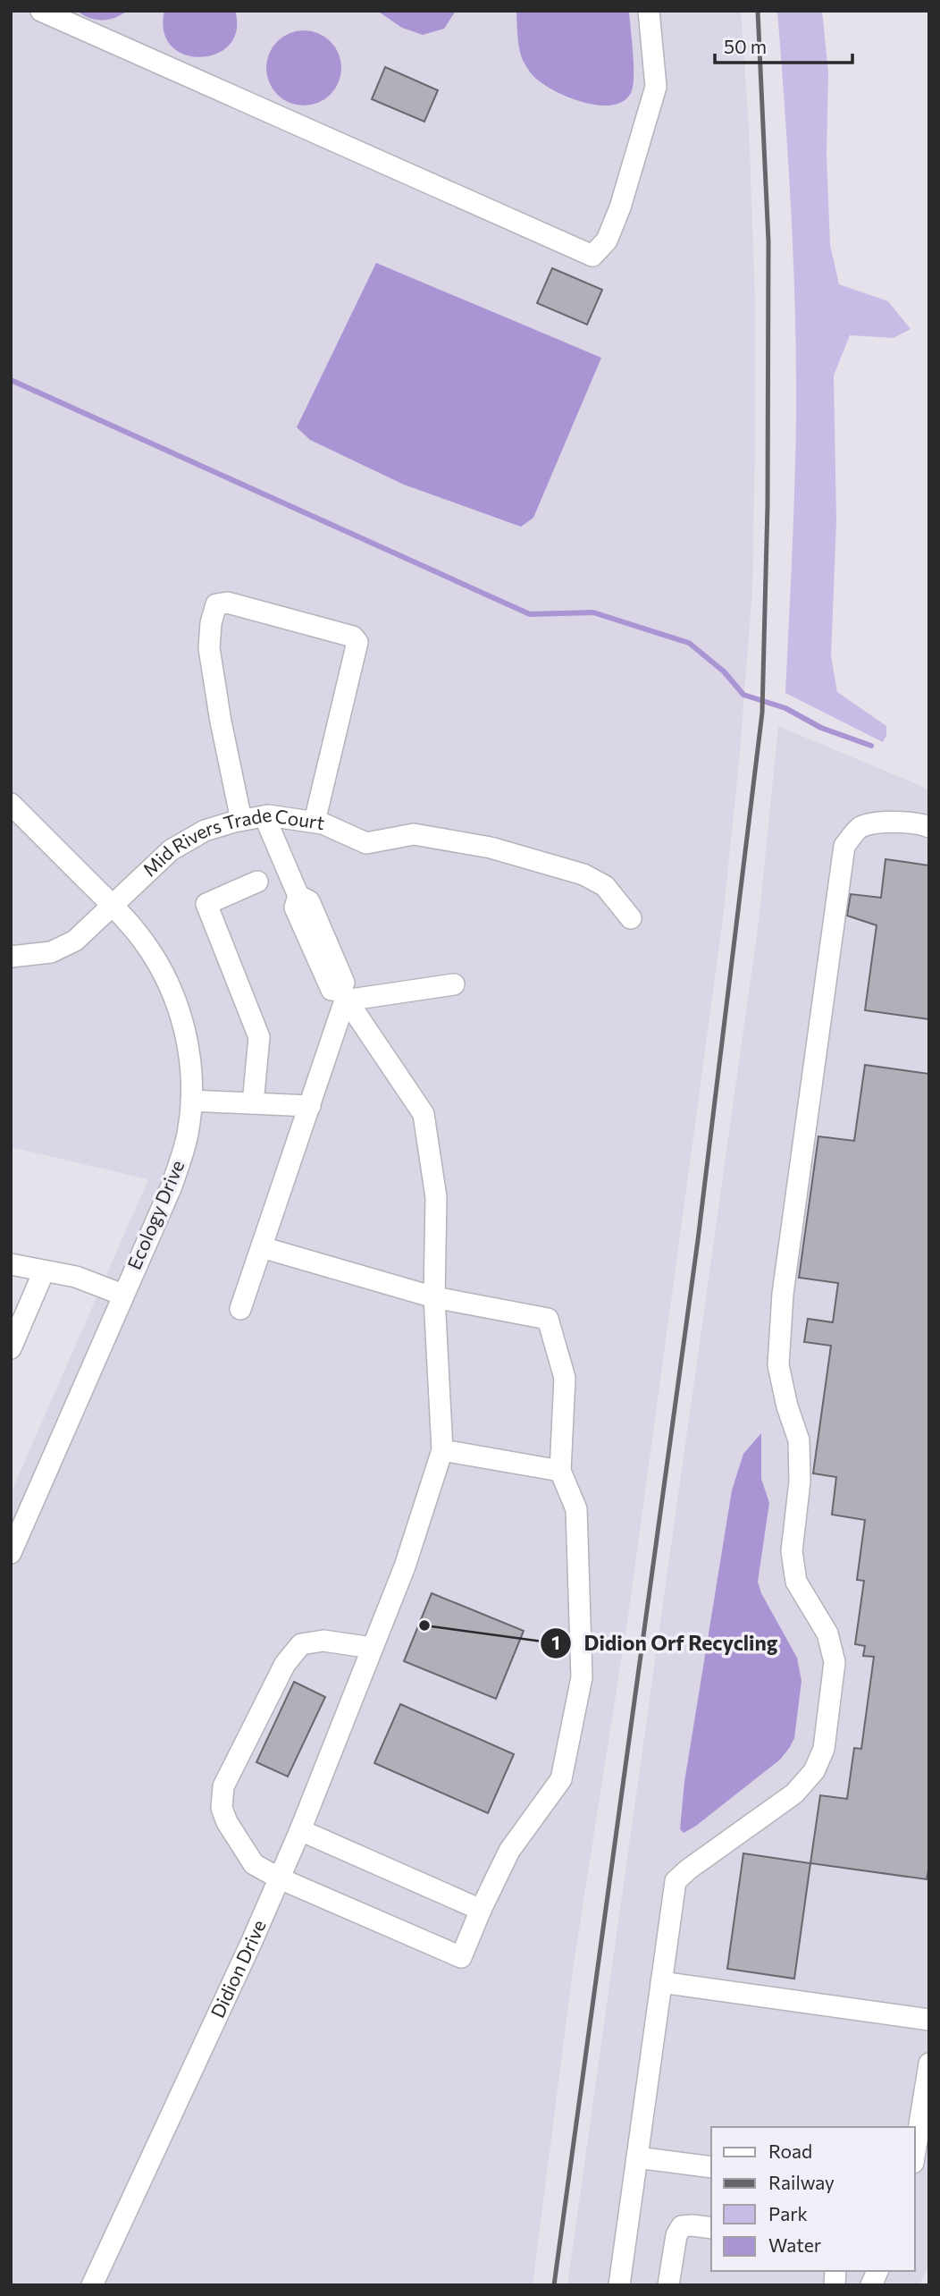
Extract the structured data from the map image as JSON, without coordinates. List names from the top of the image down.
{
  "streets": {
    "street": ["Mid Rivers Trade Court", "Ecology Drive", "Didion Drive"]
  },
  "crossings": [
    ["Mid Rivers Trade Court", "Ecology Drive"]
  ],
  "places": ["Didion Orf Recycling"],
  "legend": [
    "Road",
    "Railway",
    "Park",
    "Water"
  ],
  "scale_bar": "50 m"
}
